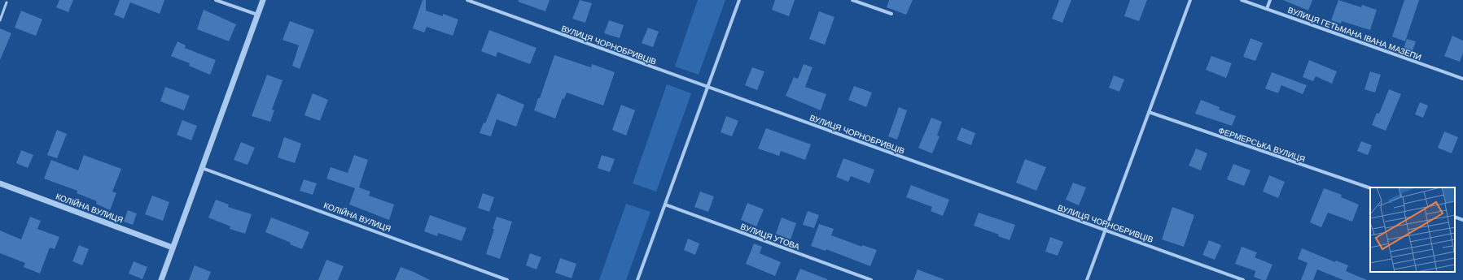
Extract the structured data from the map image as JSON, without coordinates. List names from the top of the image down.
{
  "streets": {
    "street": [
      "ВУЛИЦЯ ГЕТЬМАНА ІВАНА МАЗЕПИ",
      "ВУЛИЦЯ ЧОРНОБРИВЦІВ",
      "ФЕРМЕРСЬКА ВУЛИЦЯ",
      "КОЛІЙНА ВУЛИЦЯ",
      "ВУЛИЦЯ УТОВА"
    ]
  }
}
